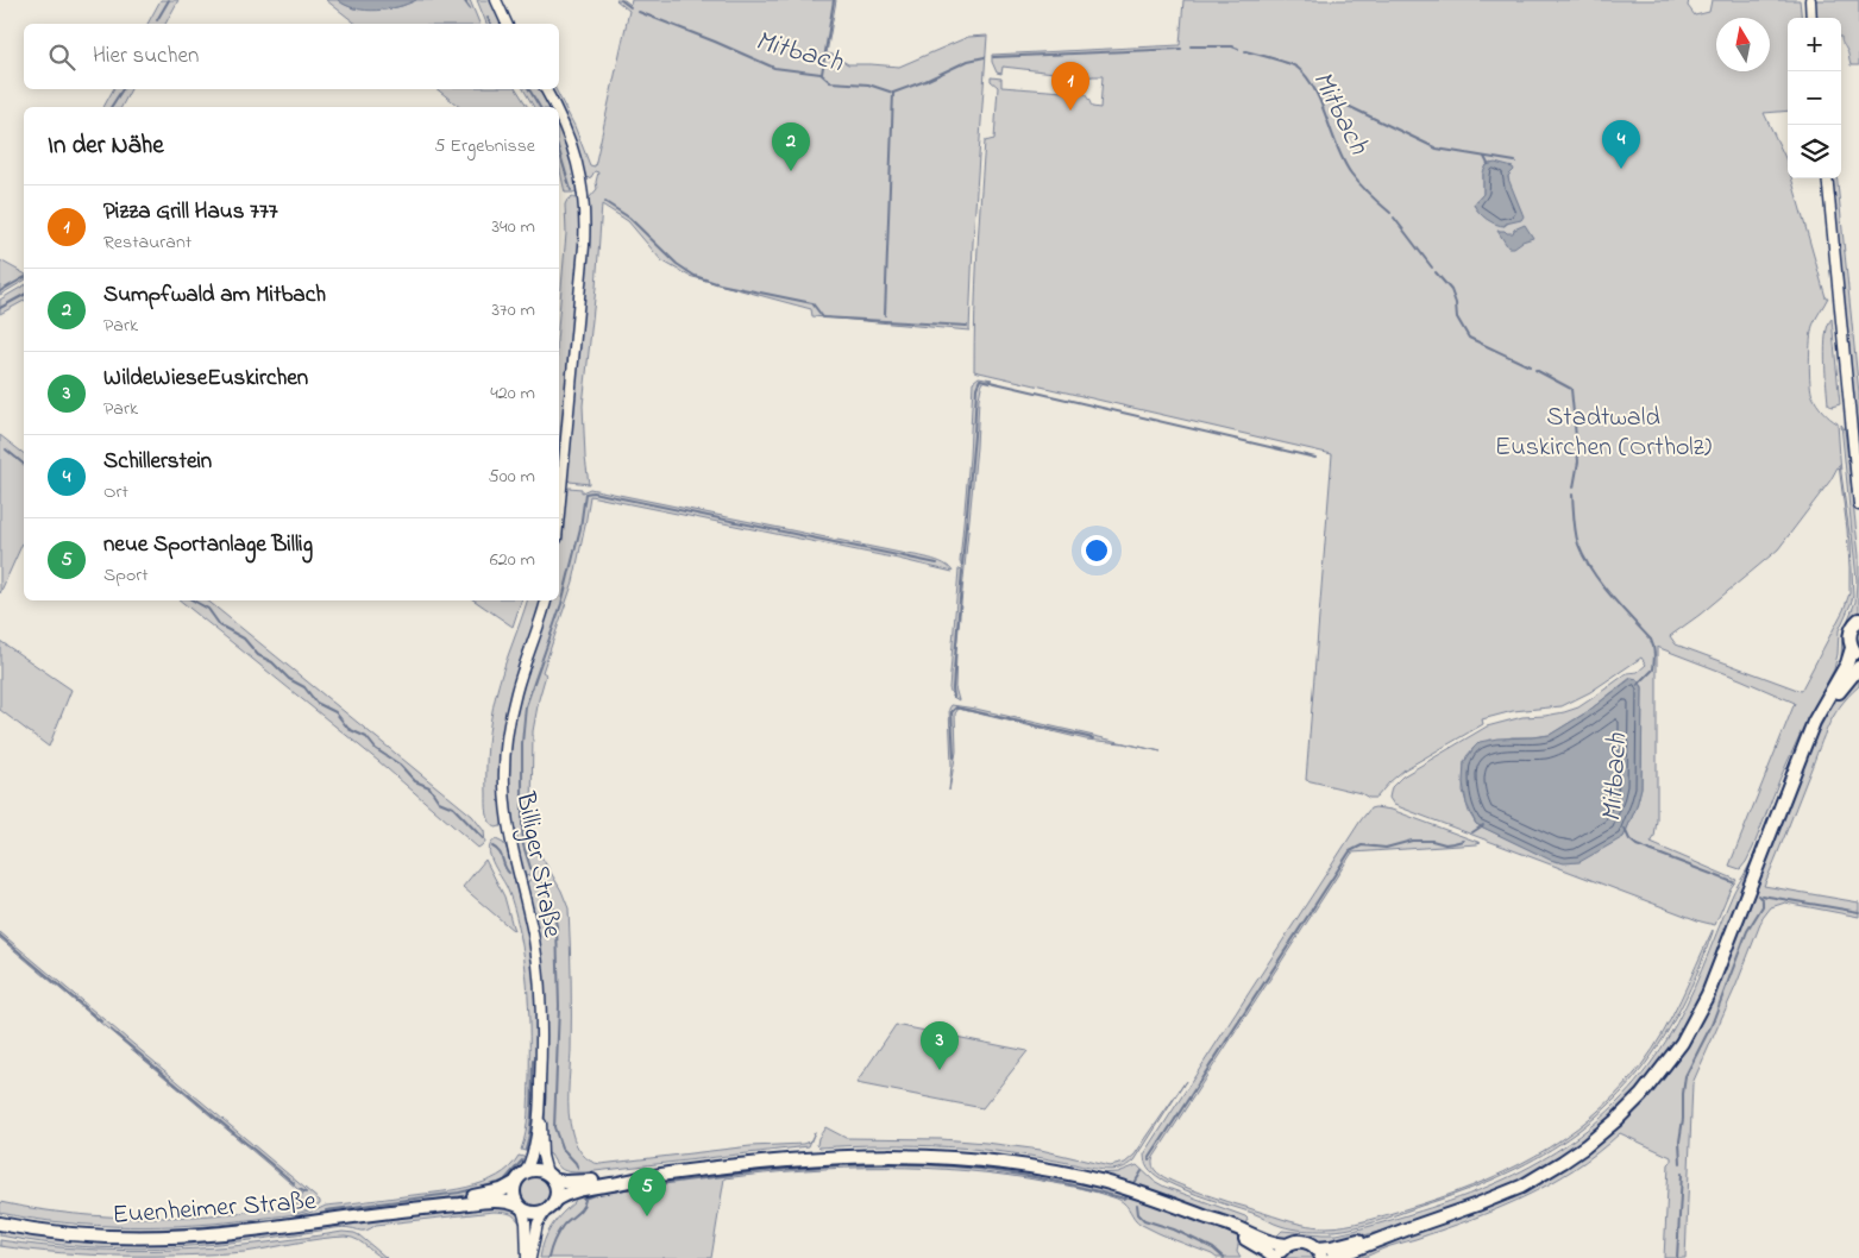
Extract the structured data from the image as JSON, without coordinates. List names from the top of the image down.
{
  "streets": {
    "main road": ["Euenheimer Straße"],
    "street": ["Billiger Straße"]
  },
  "crossings": [
    ["Billiger Straße", "Euenheimer Straße"]
  ],
  "water": ["Mitbach"],
  "parks": ["Stadtwald Euskirchen (Ortholz)"],
  "north": "top",
  "page": {
    "map_buttons": ["+", "−"],
    "search": "Hier suchen",
    "pins": [
      "1",
      "4",
      "2",
      "3",
      "5"
    ],
    "heading": ["In der Nähe", "5 Ergebnisse"],
    "list": [
      {
        "mark": "1",
        "name": "Pizza Grill Haus 777",
        "note": "Restaurant",
        "value": "340 m"
      },
      {
        "mark": "2",
        "name": "Sumpfwald am Mitbach",
        "note": "Park",
        "value": "370 m"
      },
      {
        "mark": "3",
        "name": "WildeWieseEuskirchen",
        "note": "Park",
        "value": "420 m"
      },
      {
        "mark": "4",
        "name": "Schillerstein",
        "note": "Ort",
        "value": "500 m"
      },
      {
        "mark": "5",
        "name": "neue Sportanlage Billig",
        "note": "Sport",
        "value": "620 m"
      }
    ]
  }
}
